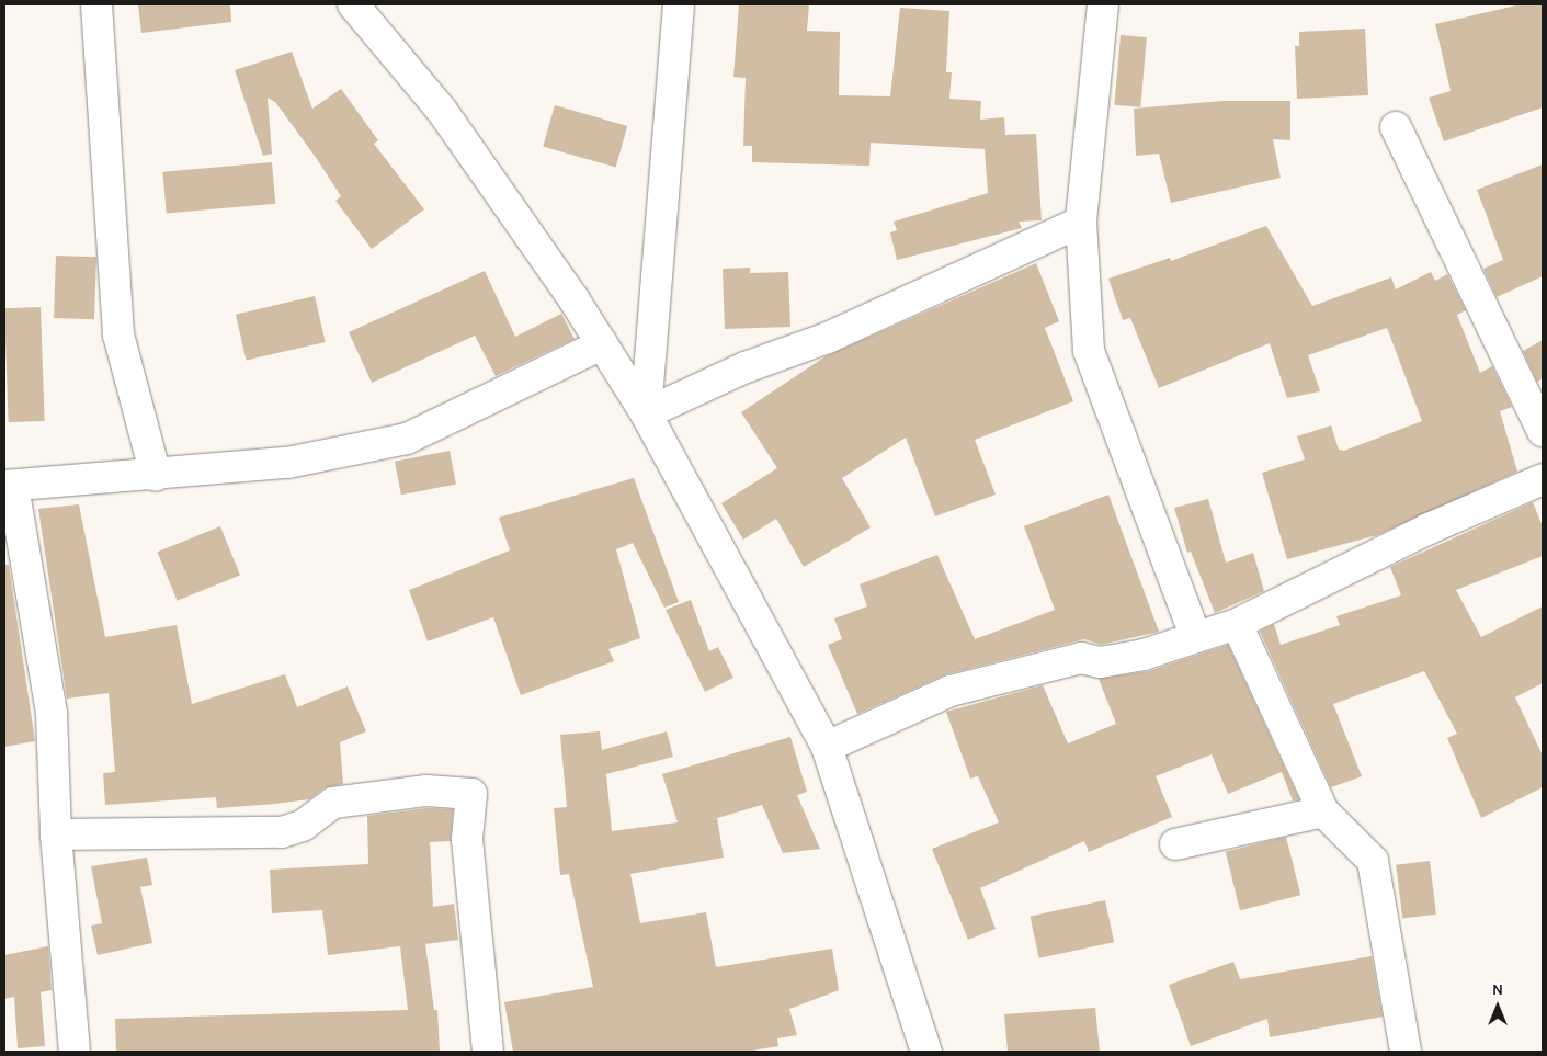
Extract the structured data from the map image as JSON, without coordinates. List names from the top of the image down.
{
  "north": "top"
}
